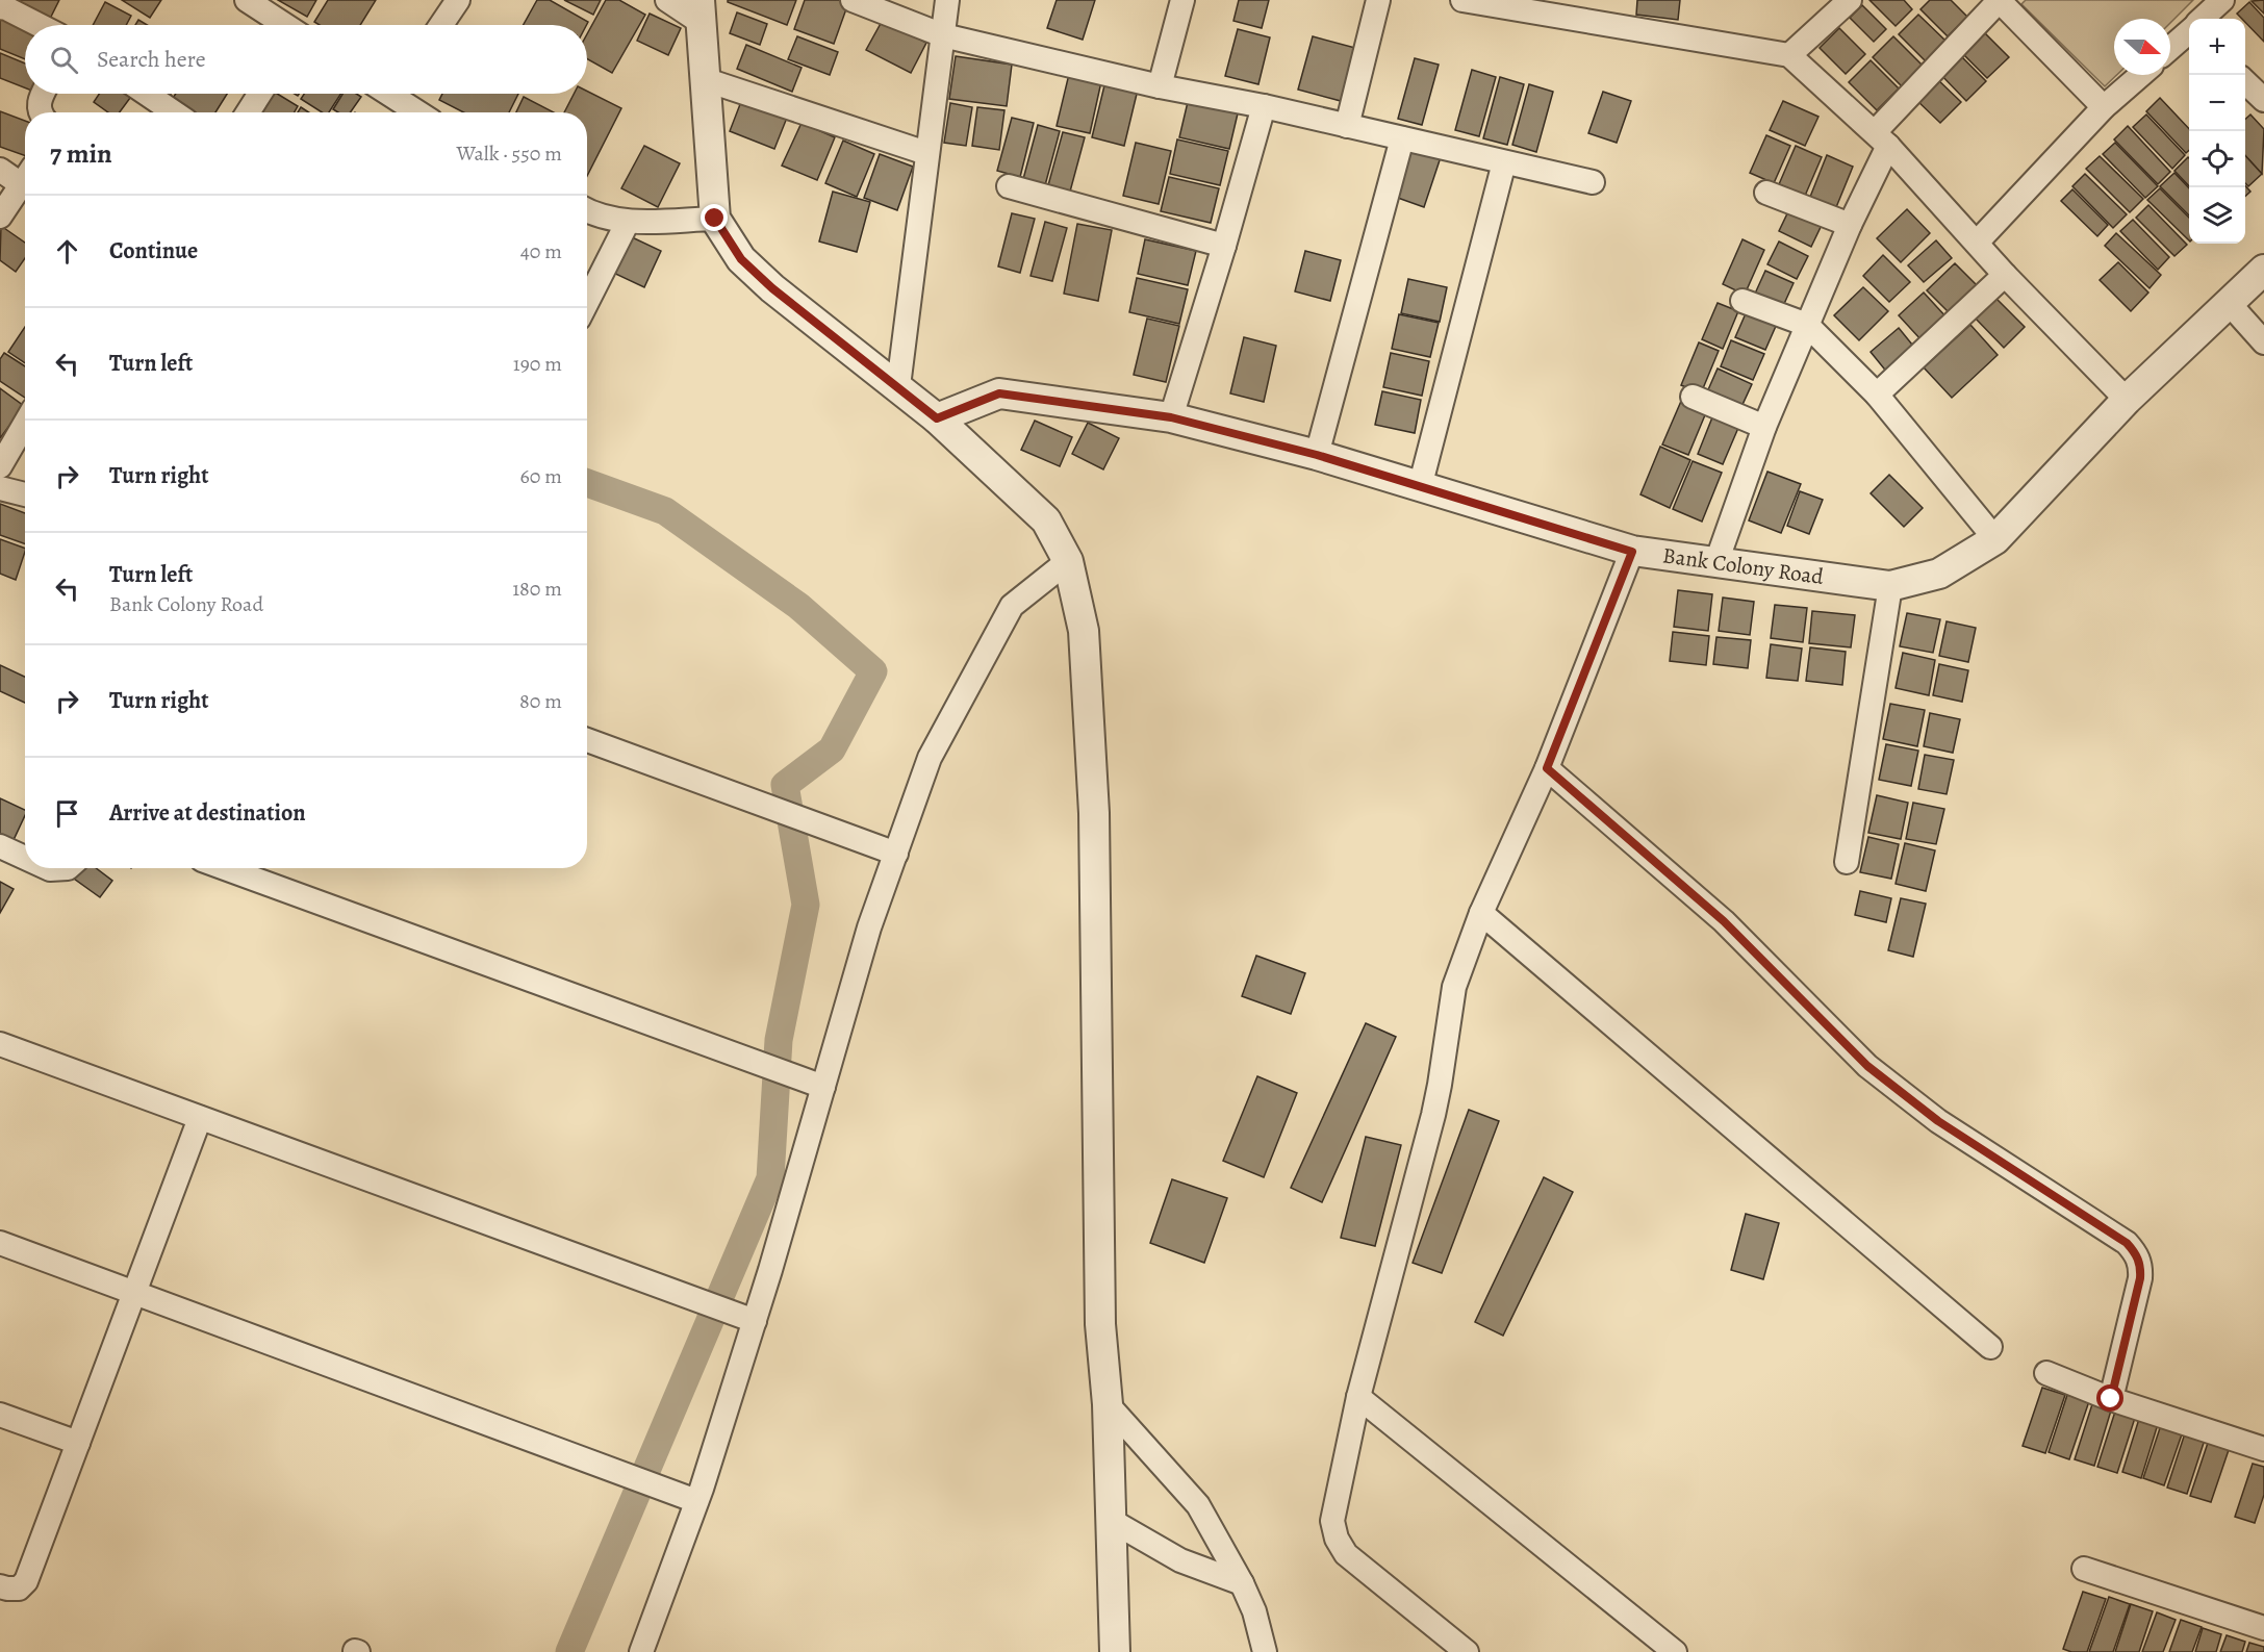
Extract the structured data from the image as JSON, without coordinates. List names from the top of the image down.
{
  "streets": {
    "street": ["Bank Colony Road"]
  },
  "north": "right",
  "page": {
    "map_buttons": ["+", "−"],
    "search": "Search here",
    "heading": ["7 min", "Walk · 550 m"],
    "list": [
      ["Continue", "40 m"],
      ["Turn left", "190 m"],
      ["Turn right", "60 m"],
      ["Turn left", "Bank Colony Road", "180 m"],
      ["Turn right", "80 m"],
      "Arrive at destination"
    ]
  }
}
